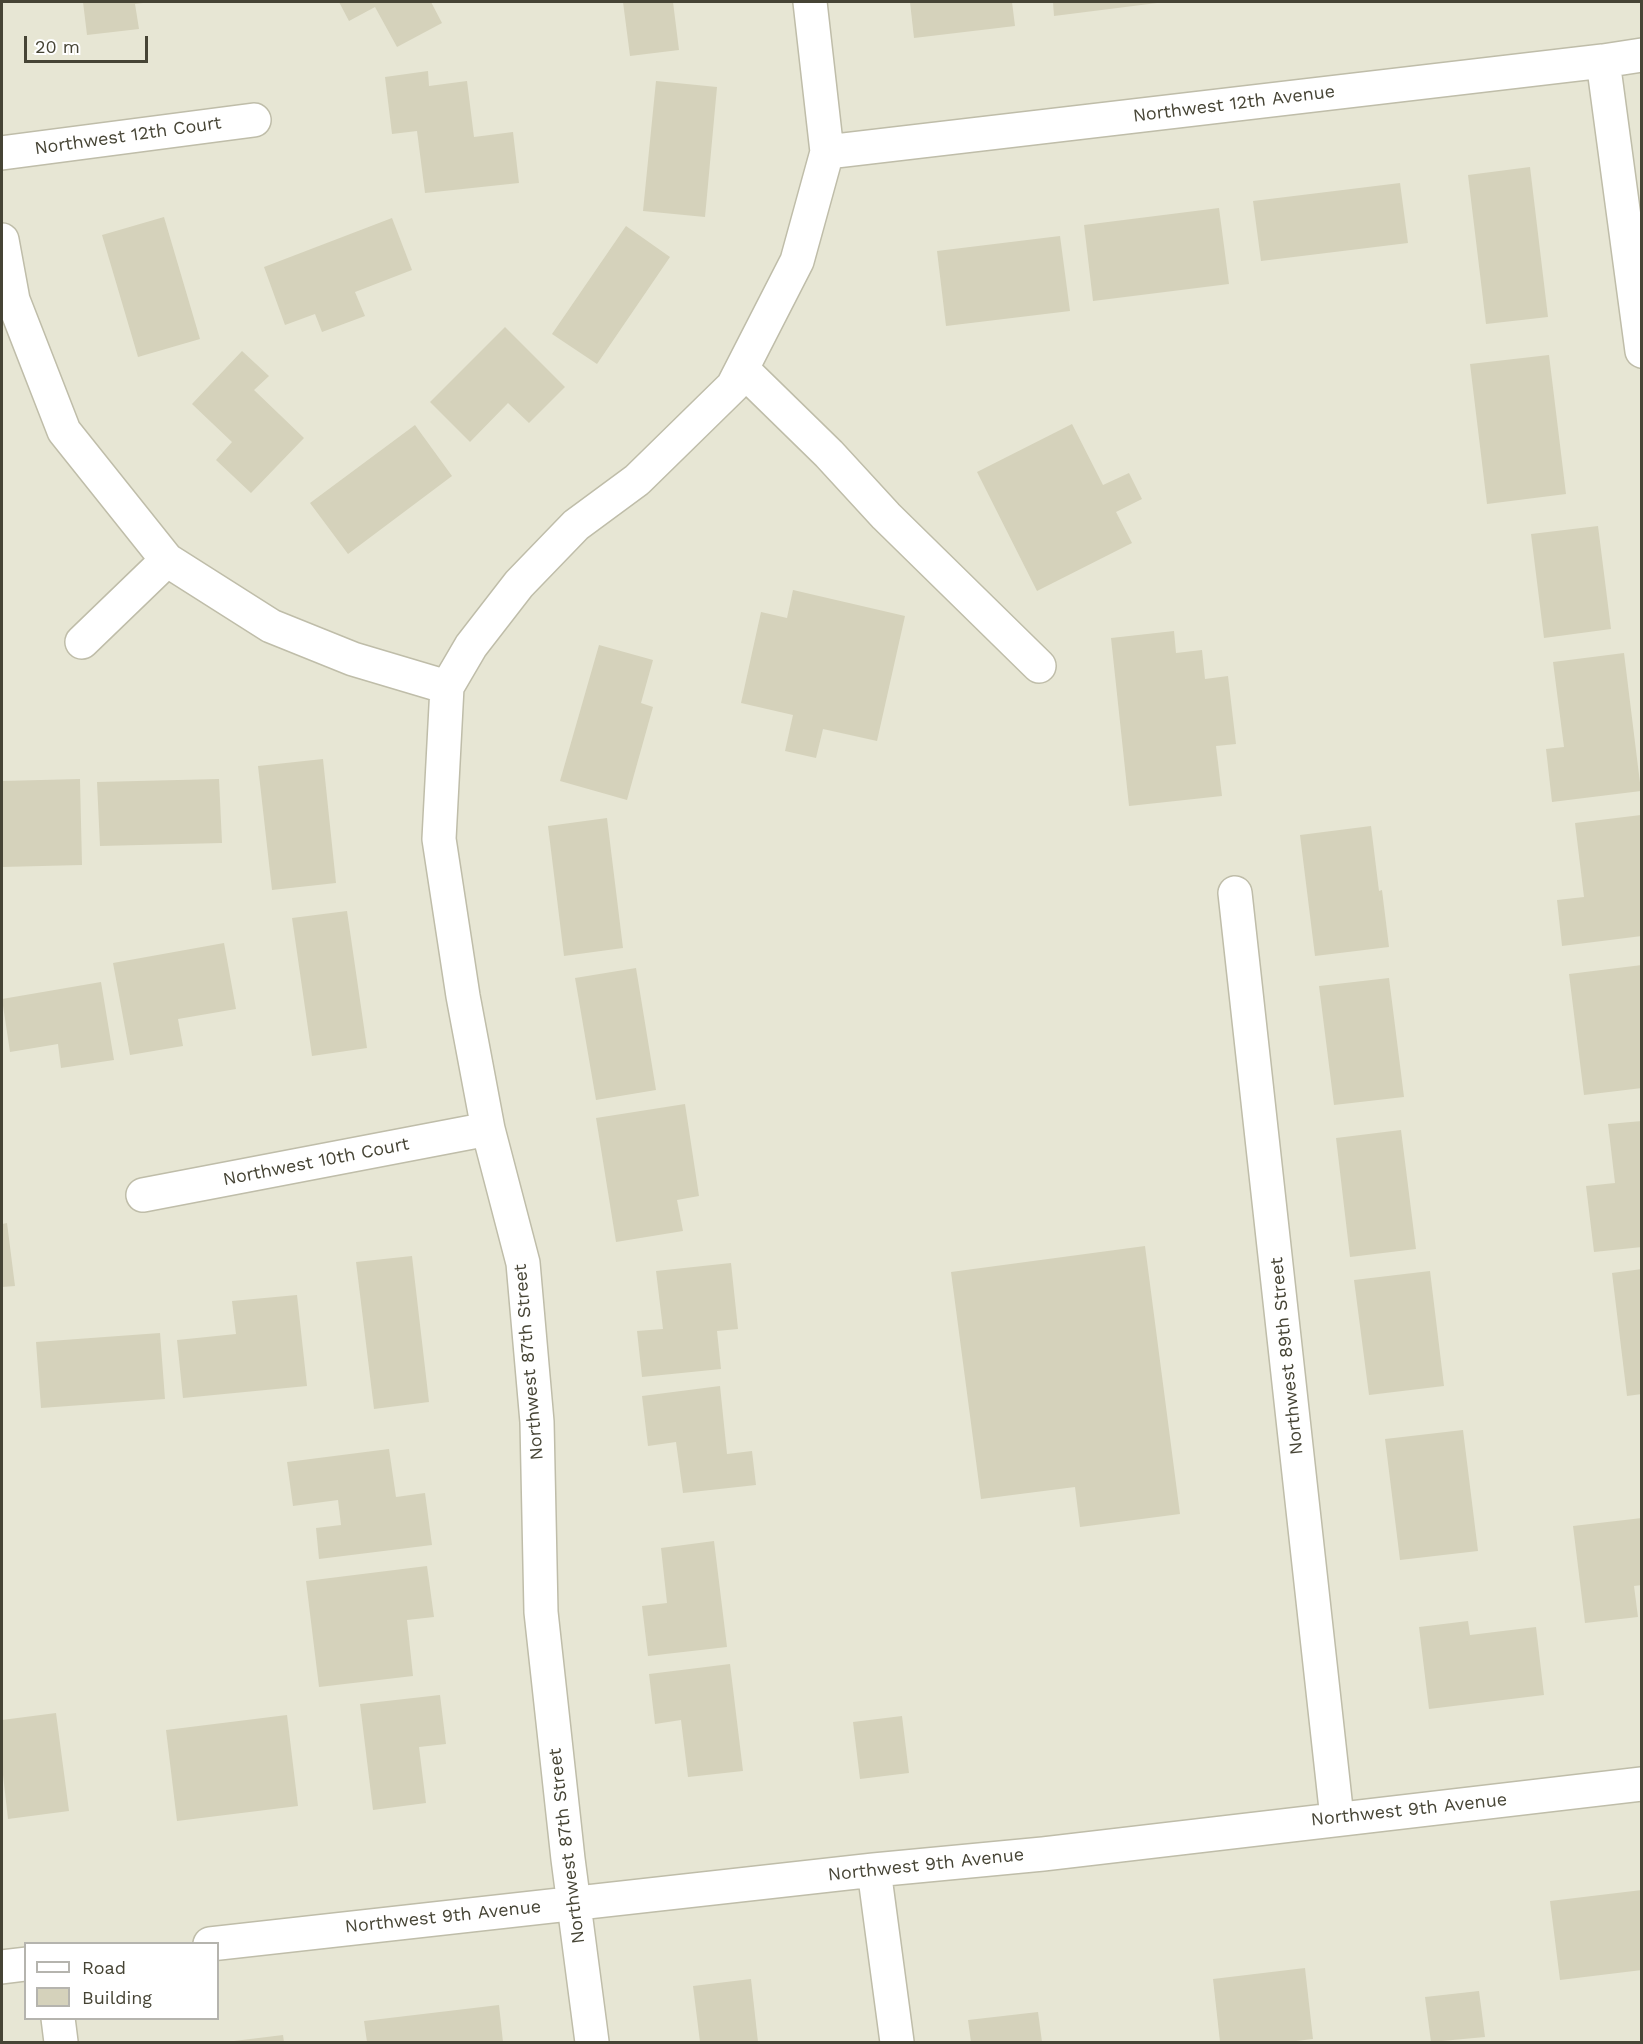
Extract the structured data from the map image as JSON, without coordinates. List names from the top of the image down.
{
  "streets": {
    "street": [
      "Northwest 12th Avenue",
      "Northwest 12th Court",
      "Northwest 10th Court",
      "Northwest 89th Street",
      "Northwest 87th Street",
      "Northwest 9th Avenue"
    ]
  },
  "crossings": [
    ["Northwest 10th Court", "Northwest 87th Street"],
    ["Northwest 89th Street", "Northwest 9th Avenue"],
    ["Northwest 87th Street", "Northwest 9th Avenue"]
  ],
  "legend": ["Road", "Building"],
  "scale_bar": "20 m"
}
